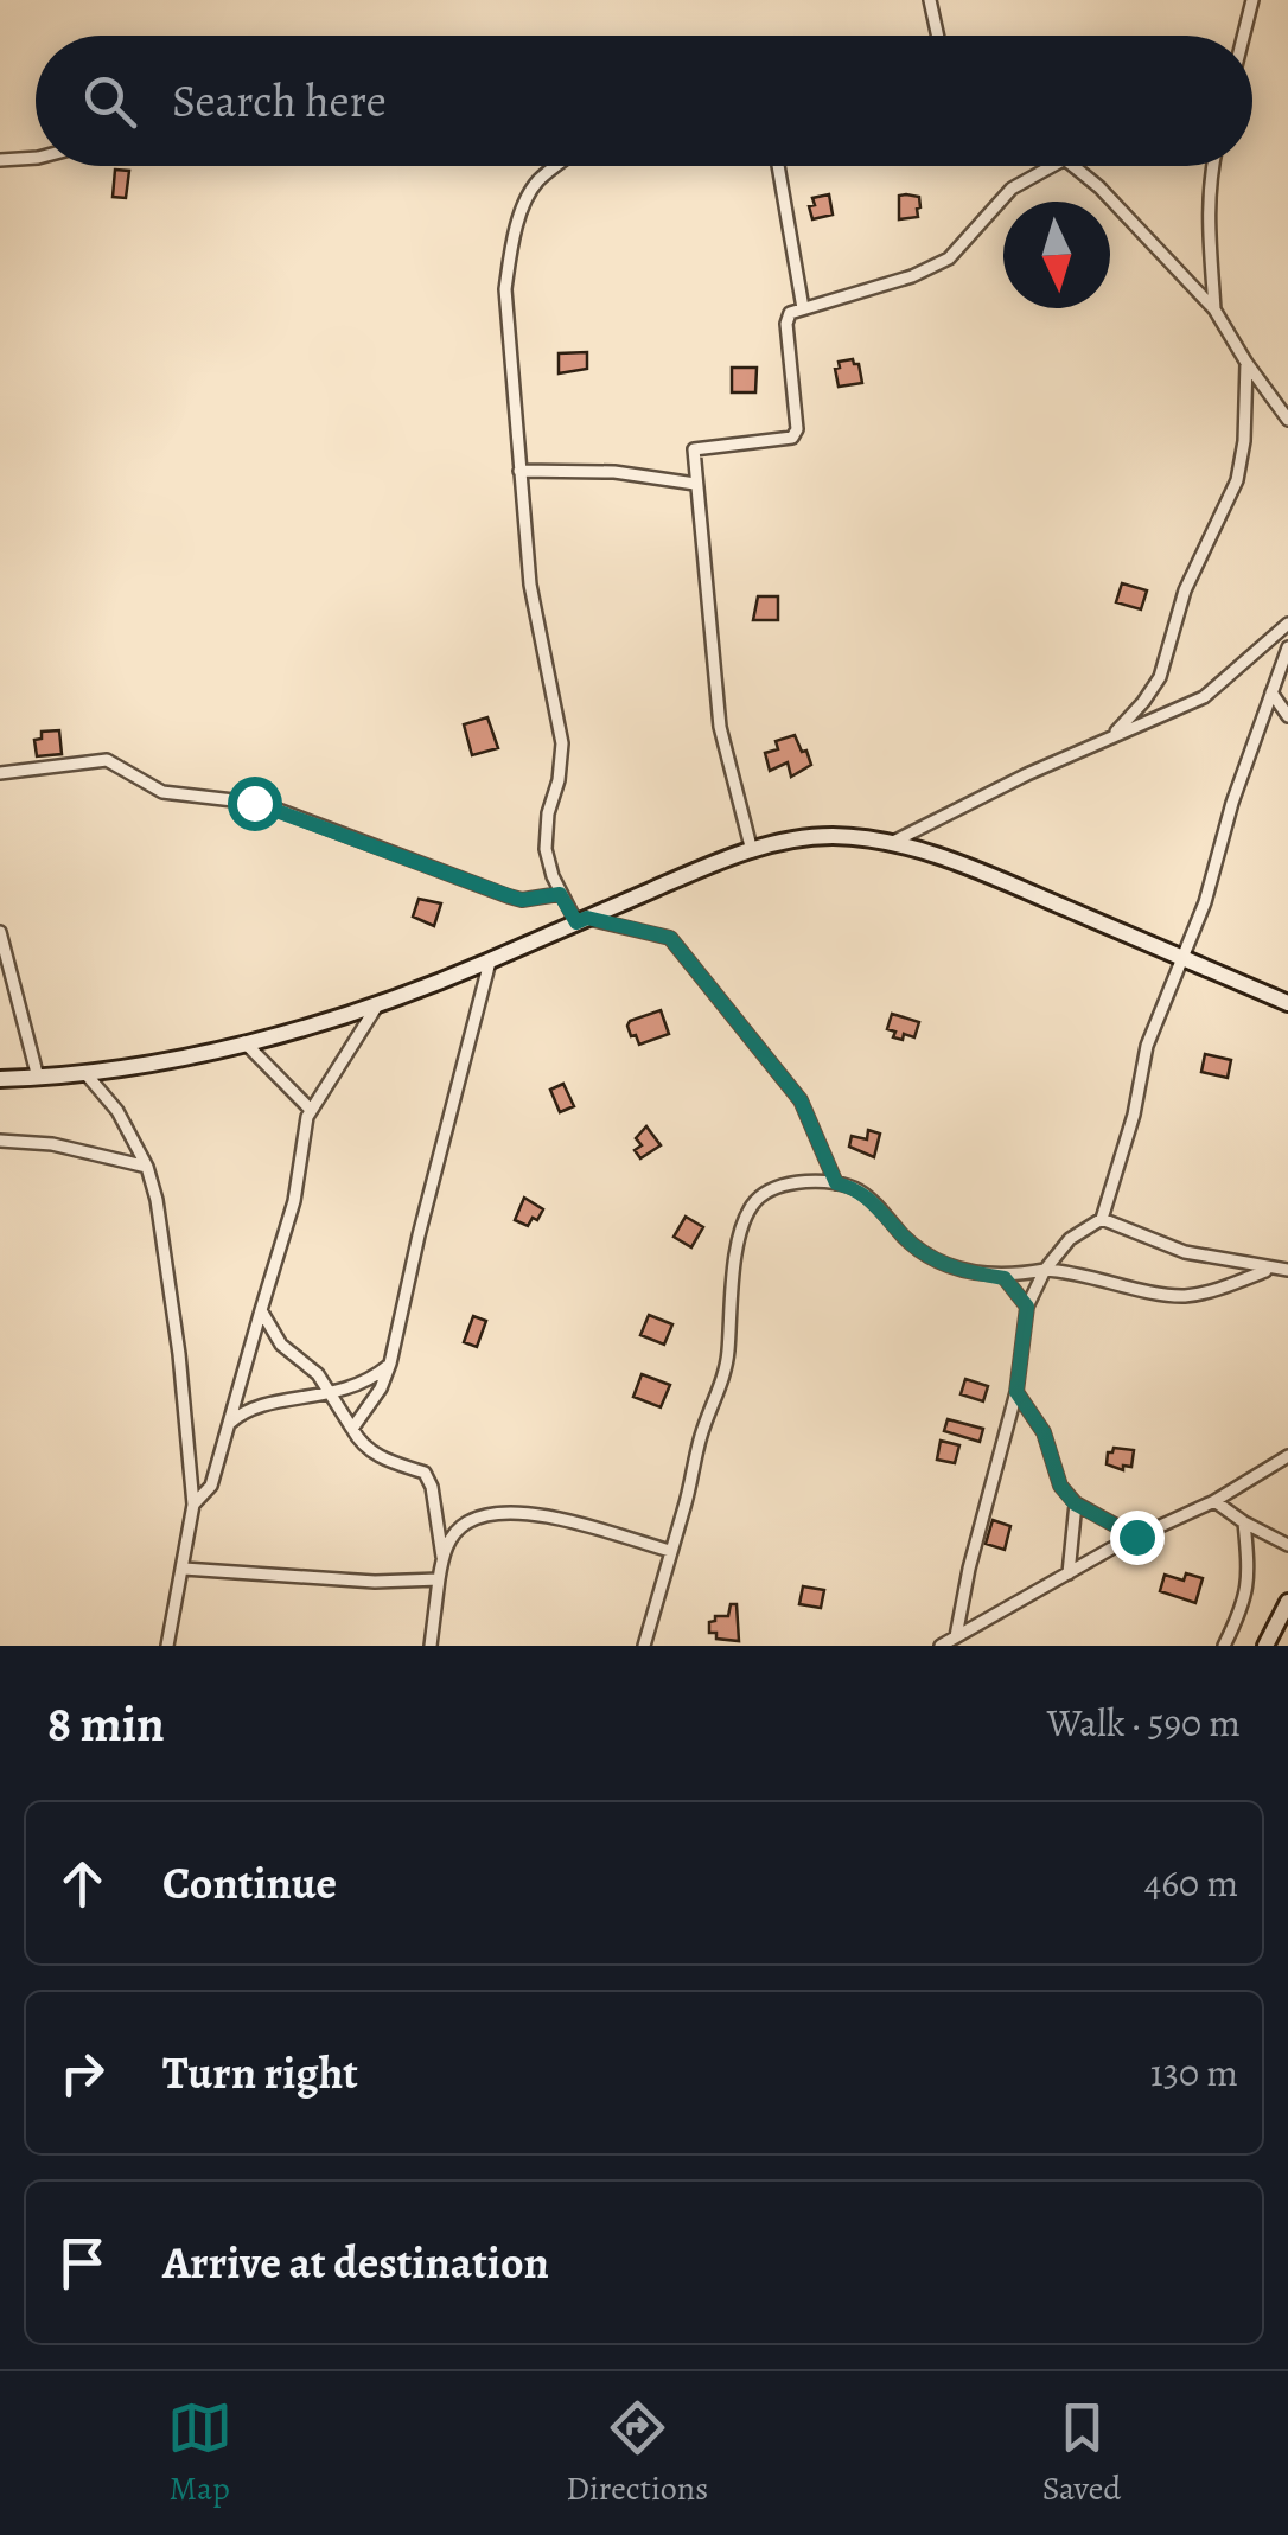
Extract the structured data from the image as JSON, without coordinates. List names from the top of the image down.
{
  "north": "bottom",
  "page": {
    "search": "Search here",
    "heading": ["8 min", "Walk · 590 m"],
    "list": [
      ["Continue", "460 m"],
      ["Turn right", "130 m"],
      "Arrive at destination"
    ],
    "nav": ["Map", "Directions", "Saved"]
  }
}
